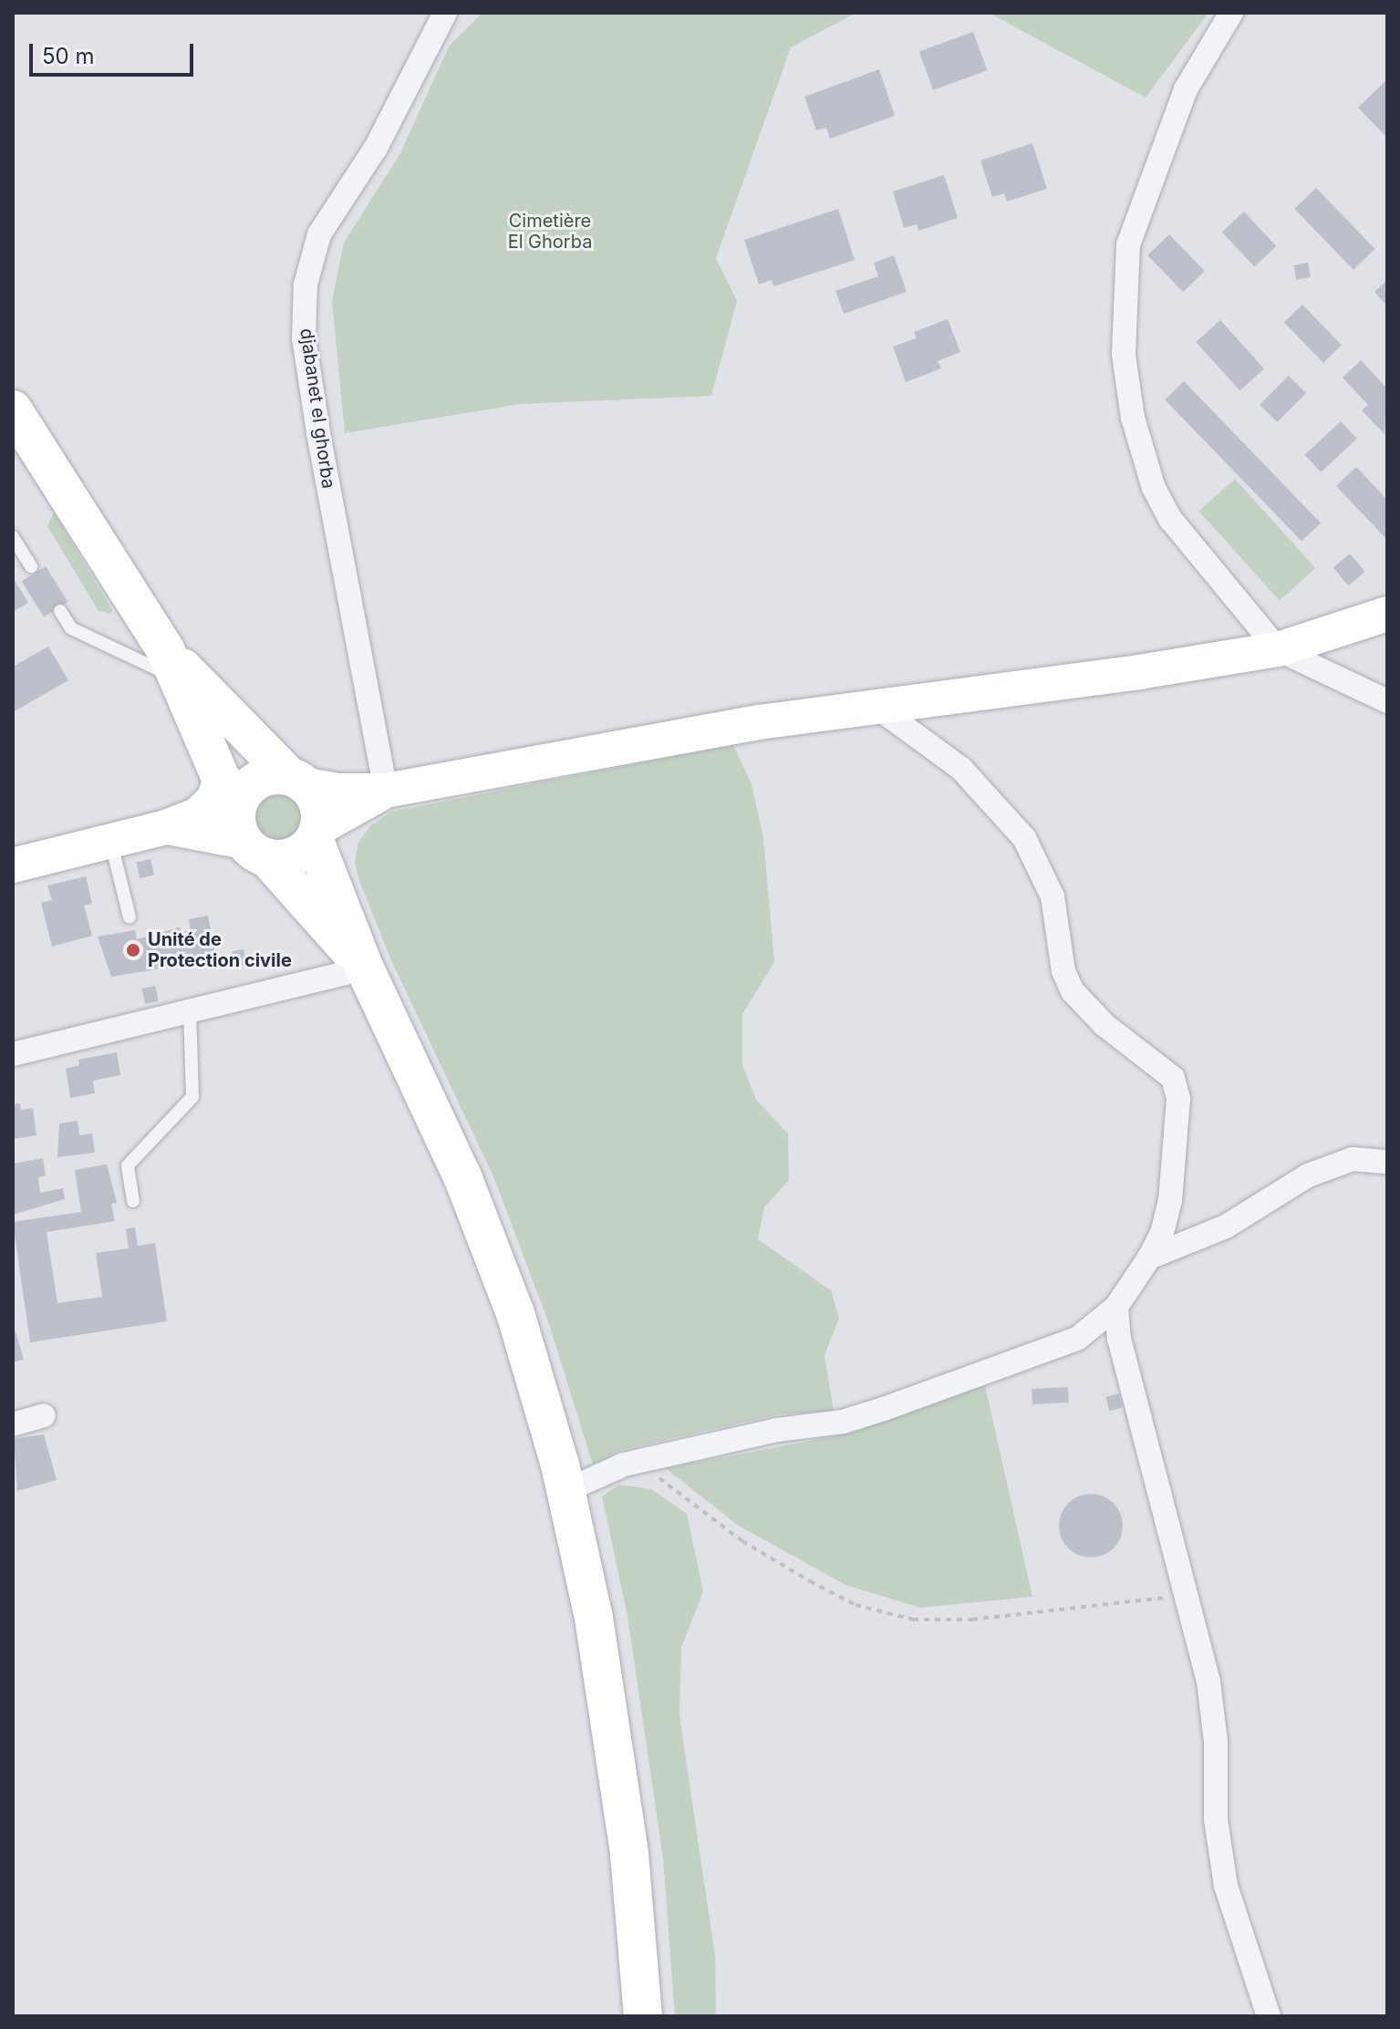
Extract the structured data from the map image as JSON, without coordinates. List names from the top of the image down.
{
  "streets": {
    "street": ["djabanet el ghorba"]
  },
  "parks": ["Cimetière El Ghorba"],
  "places": ["Unité de Protection civile"],
  "scale_bar": "50 m"
}
